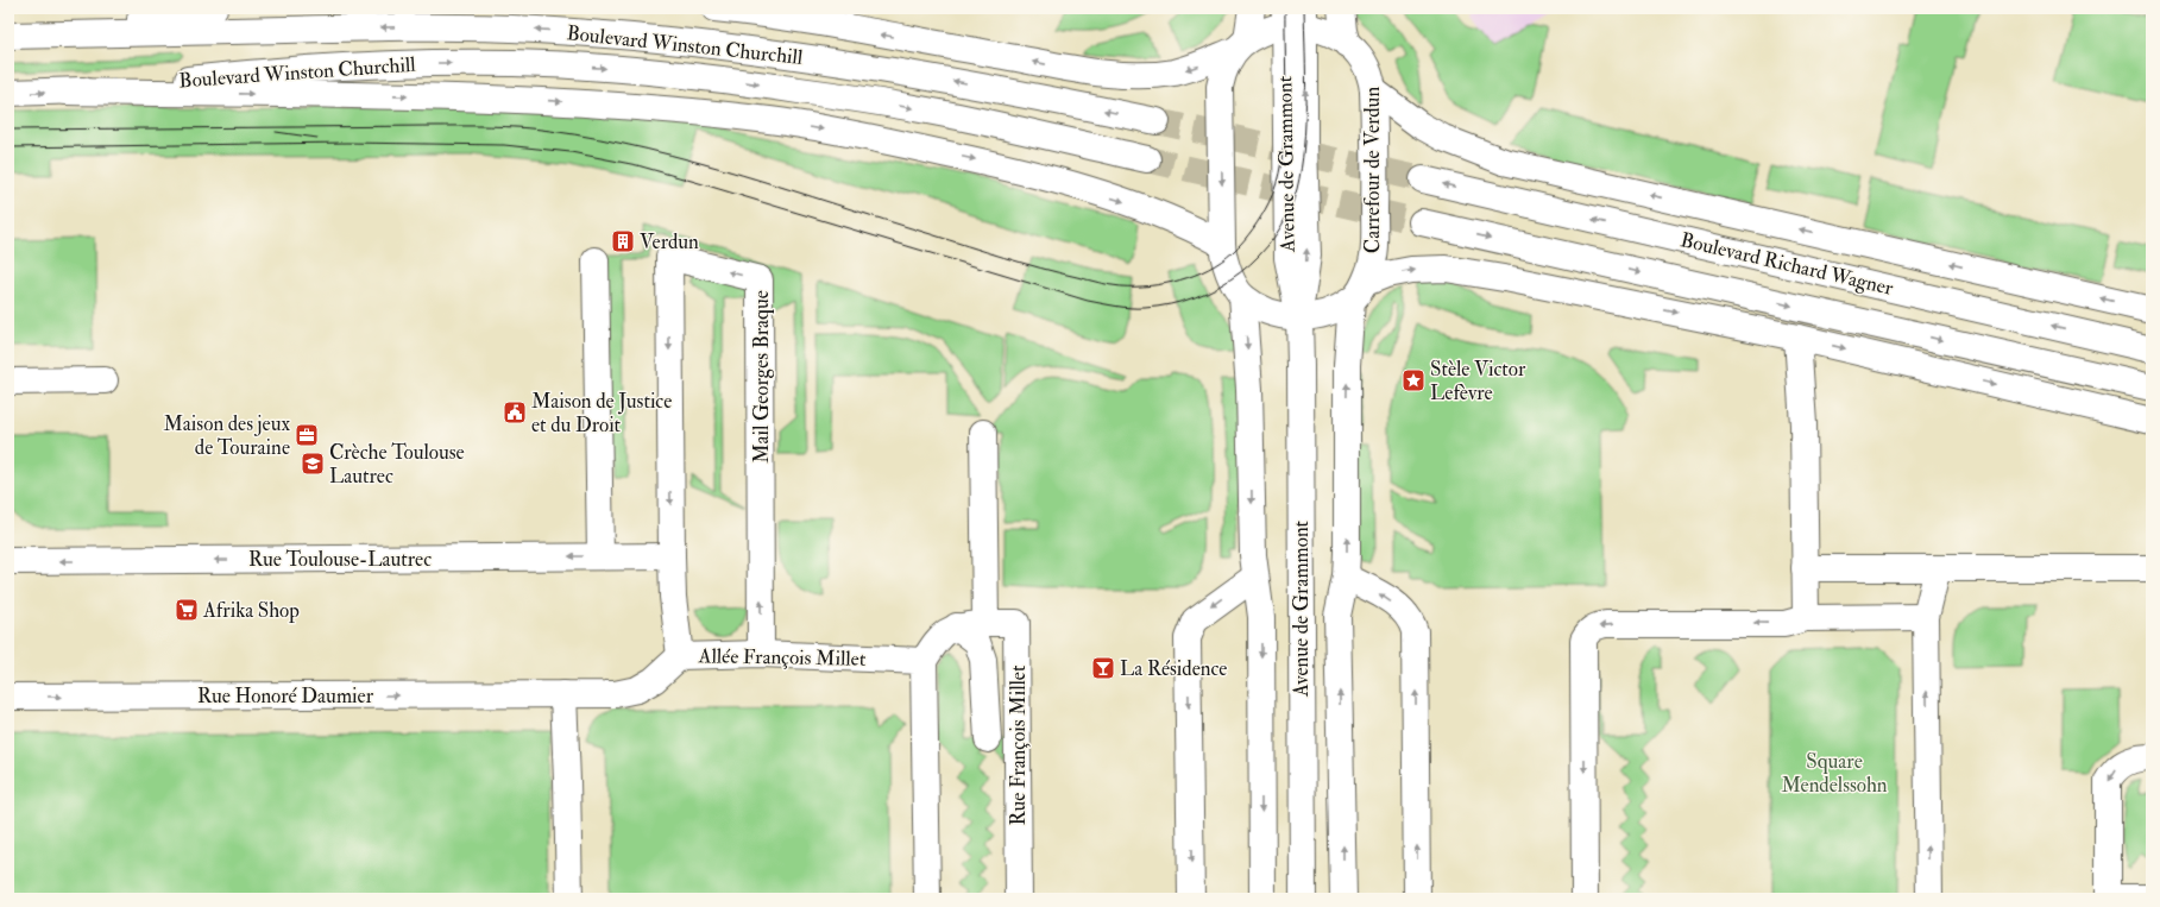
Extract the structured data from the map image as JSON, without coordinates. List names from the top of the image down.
{
  "streets": {
    "main road": [
      "Boulevard Winston Churchill",
      "Avenue de Grammont",
      "Carrefour de Verdun",
      "Boulevard Richard Wagner",
      "Mail Georges Braque",
      "Rue Toulouse-Lautrec",
      "Allée François Millet",
      "Rue Honoré Daumier",
      "Rue François Millet"
    ]
  },
  "crossings": [
    ["Avenue de Grammont", "Carrefour de Verdun"],
    ["Mail Georges Braque", "Rue Toulouse-Lautrec"],
    ["Mail Georges Braque", "Allée François Millet"],
    ["Allée François Millet", "Rue Honoré Daumier"],
    ["Allée François Millet", "Rue François Millet"]
  ],
  "one_way": ["Rue Toulouse-Lautrec", "Rue Honoré Daumier"],
  "parks": ["Square Mendelssohn"],
  "places": {
    "building": ["Verdun"],
    "place": ["Stèle Victor Lefèvre"],
    "public building": ["Maison de Justice et du Droit"],
    "office": ["Maison des jeux de Touraine"],
    "school or university": ["Crèche Toulouse Lautrec"],
    "supermarket": ["Afrika Shop"],
    "bar": ["La Résidence"]
  }
}
